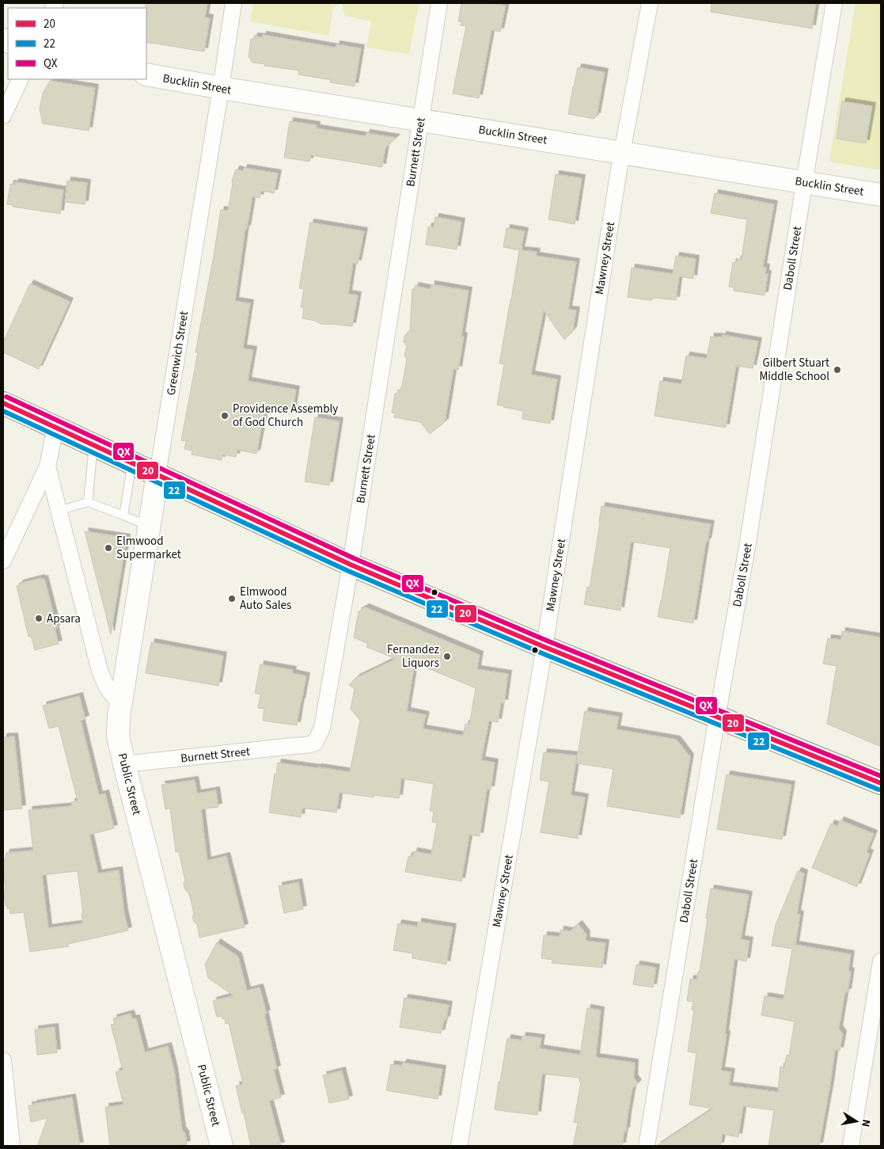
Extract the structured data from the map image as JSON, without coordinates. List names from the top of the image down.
{
  "streets": {
    "street": [
      "Bucklin Street",
      "Burnett Street",
      "Mawney Street",
      "Daboll Street",
      "Greenwich Street",
      "Public Street"
    ]
  },
  "crossings": [
    ["Bucklin Street", "Burnett Street"],
    ["Bucklin Street", "Mawney Street"],
    ["Bucklin Street", "Daboll Street"],
    ["Bucklin Street", "Greenwich Street"],
    ["Burnett Street", "Public Street"],
    ["Greenwich Street", "Public Street"]
  ],
  "places": [
    "Gilbert Stuart Middle School",
    "Providence Assembly of God Church",
    "Elmwood Supermarket",
    "Elmwood Auto Sales",
    "Apsara",
    "Fernandez Liquors"
  ],
  "lines": ["transit line QX", "transit line 20", "transit line 22"],
  "legend": ["20", "22", "QX"],
  "north": "right"
}
